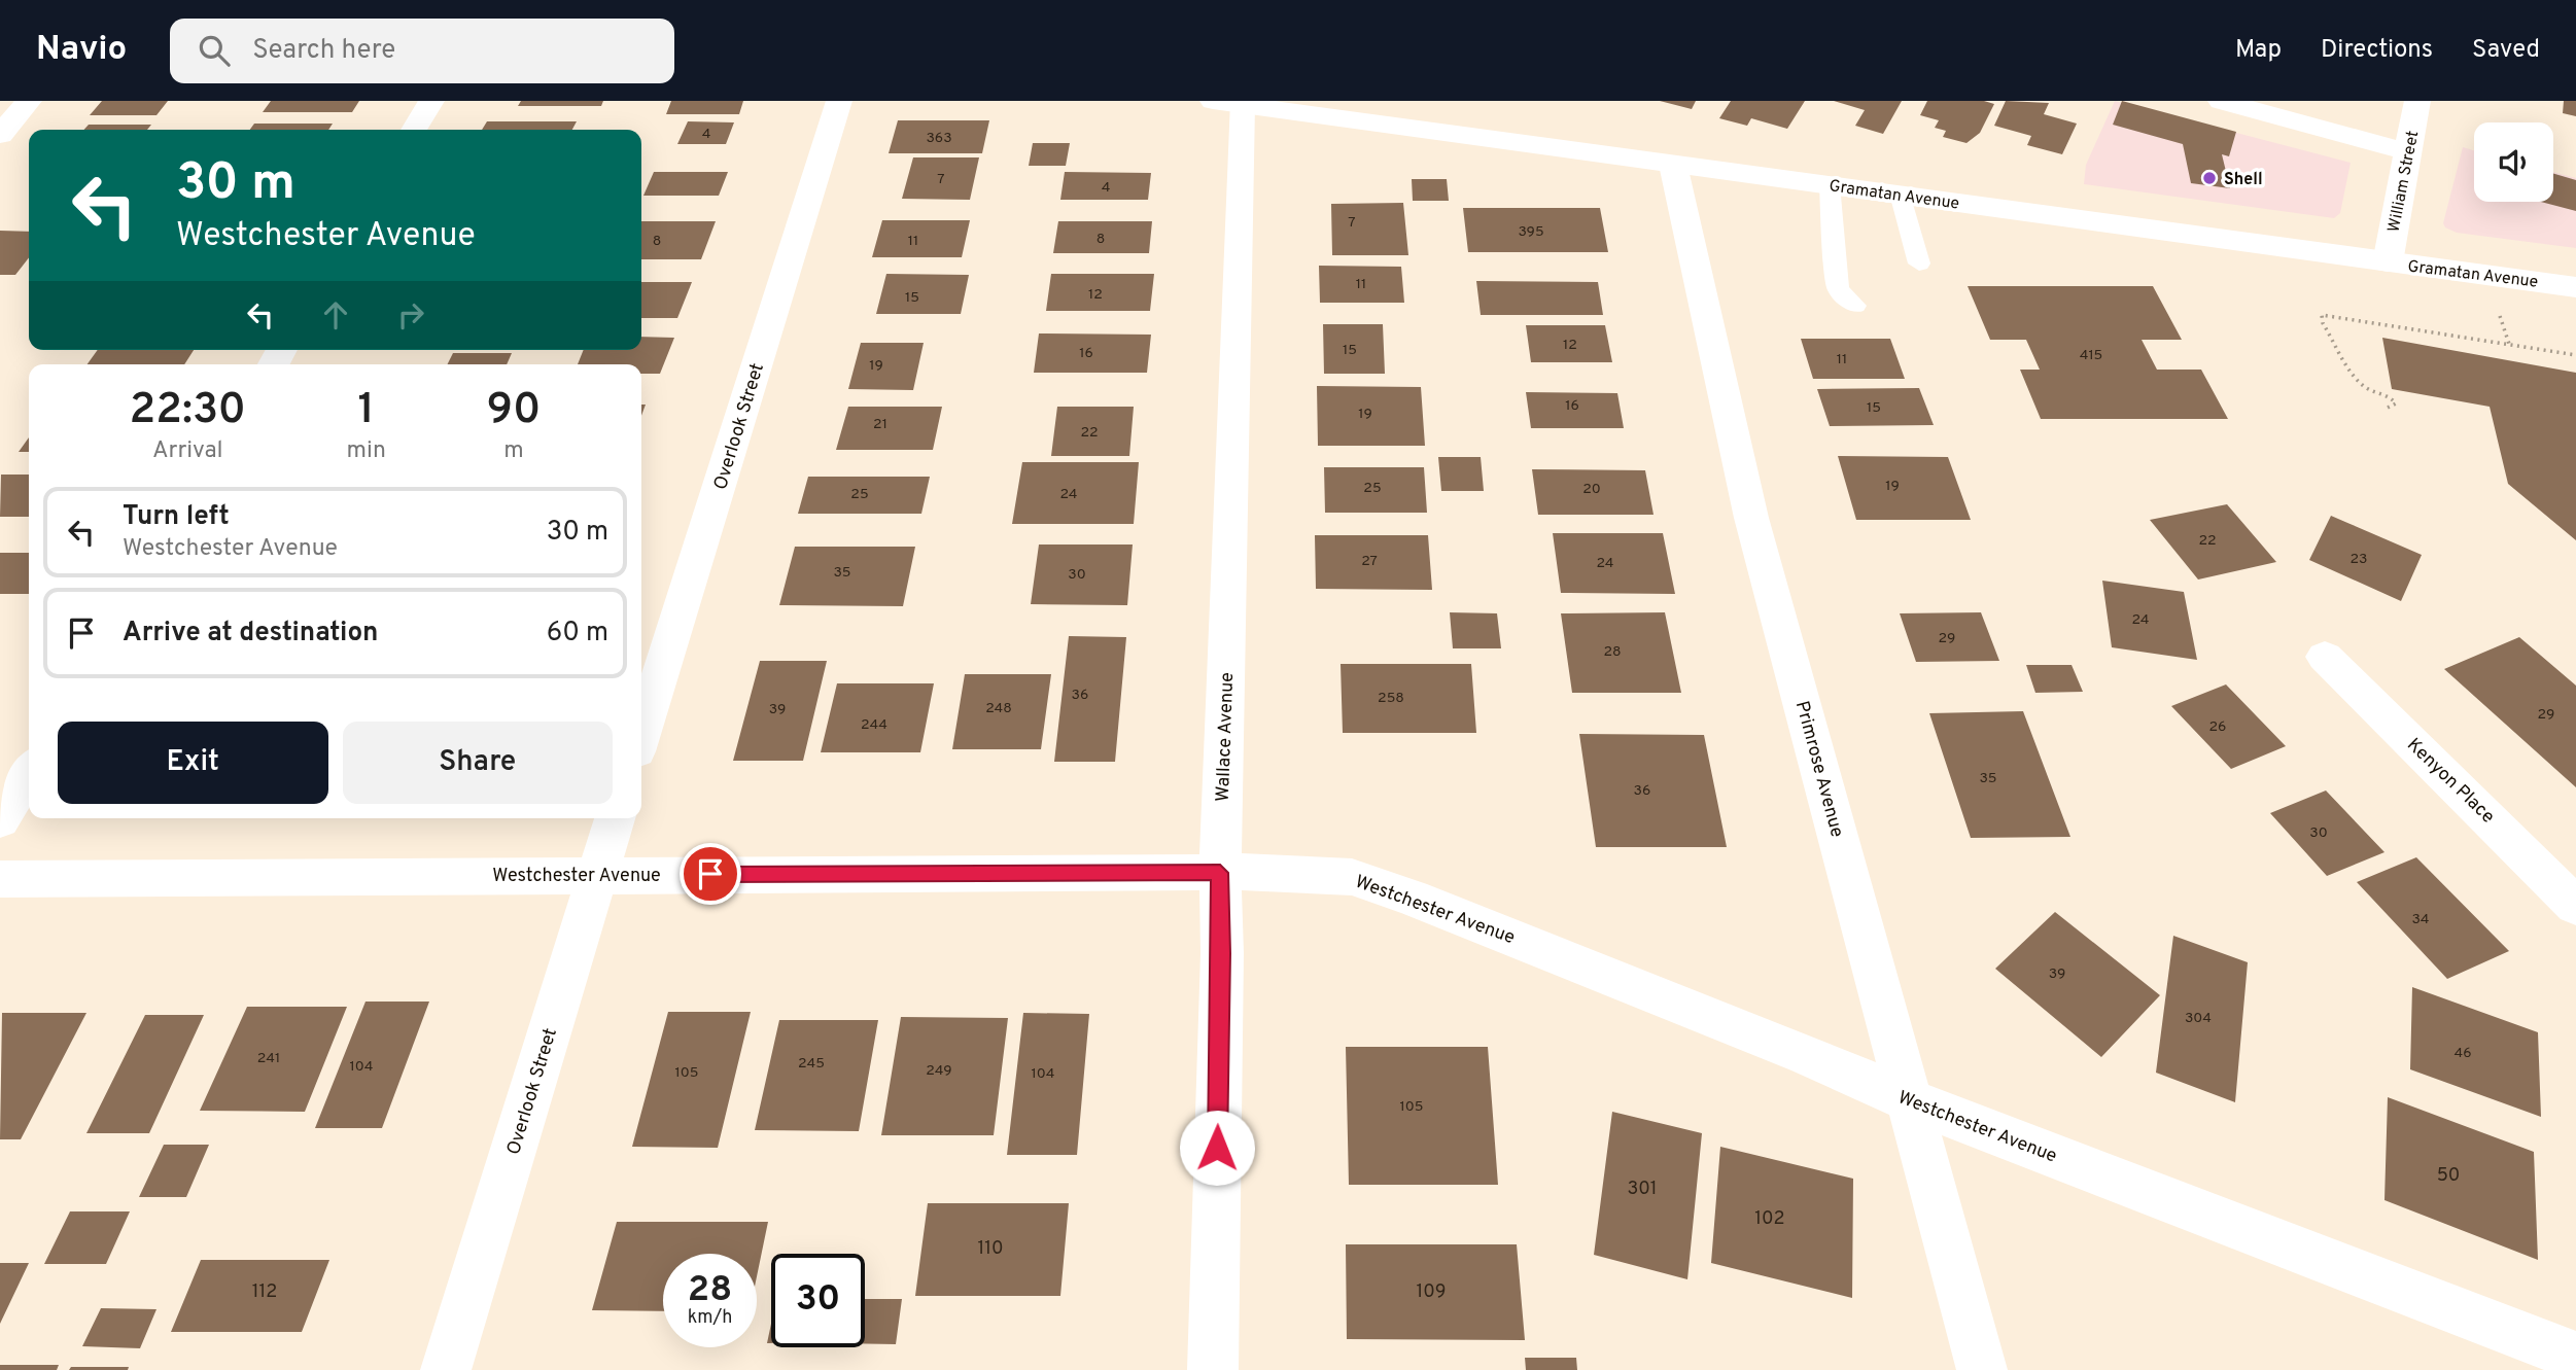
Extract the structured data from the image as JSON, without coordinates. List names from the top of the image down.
{
  "streets": {
    "street": [
      "William Street",
      "Gramatan Avenue",
      "Overlook Street",
      "Wallace Avenue",
      "Primrose Avenue",
      "Kenyon Place",
      "Westchester Avenue"
    ]
  },
  "crossings": [
    ["William Street", "Gramatan Avenue"],
    ["Gramatan Avenue", "Wallace Avenue"],
    ["Gramatan Avenue", "Primrose Avenue"],
    ["Overlook Street", "Westchester Avenue"],
    ["Wallace Avenue", "Westchester Avenue"],
    ["Primrose Avenue", "Westchester Avenue"]
  ],
  "places": ["Shell"],
  "house_numbers": [
    "4",
    "363",
    "7",
    "4",
    "7",
    "395",
    "8",
    "8",
    "11",
    "11",
    "12",
    "15",
    "12",
    "15",
    "16",
    "415",
    "11",
    "19",
    "16",
    "15",
    "19",
    "21",
    "22",
    "19",
    "25",
    "20",
    "25",
    "24",
    "22",
    "23",
    "27",
    "24",
    "35",
    "30",
    "24",
    "29",
    "28",
    "36",
    "258",
    "248",
    "39",
    "29",
    "244",
    "26",
    "35",
    "36",
    "30",
    "34",
    "39",
    "304",
    "46",
    "241",
    "245",
    "104",
    "249",
    "105",
    "104",
    "105",
    "50",
    "301",
    "102",
    "110",
    "112",
    "109"
  ],
  "page": {
    "header": "Navio",
    "search": "Search here",
    "nav": ["Map", "Directions", "Saved"],
    "turn": ["30 m", "Westchester Avenue"],
    "eta": [
      "22:30",
      "Arrival",
      "1",
      "min",
      "90",
      "m"
    ],
    "list": [
      {
        "name": "Turn left",
        "note": "Westchester Avenue",
        "value": "30 m"
      },
      {
        "name": "Arrive at destination",
        "value": "60 m"
      }
    ],
    "buttons": ["Exit", "Share"],
    "speed": "28 km/h",
    "limit": "30"
  }
}
